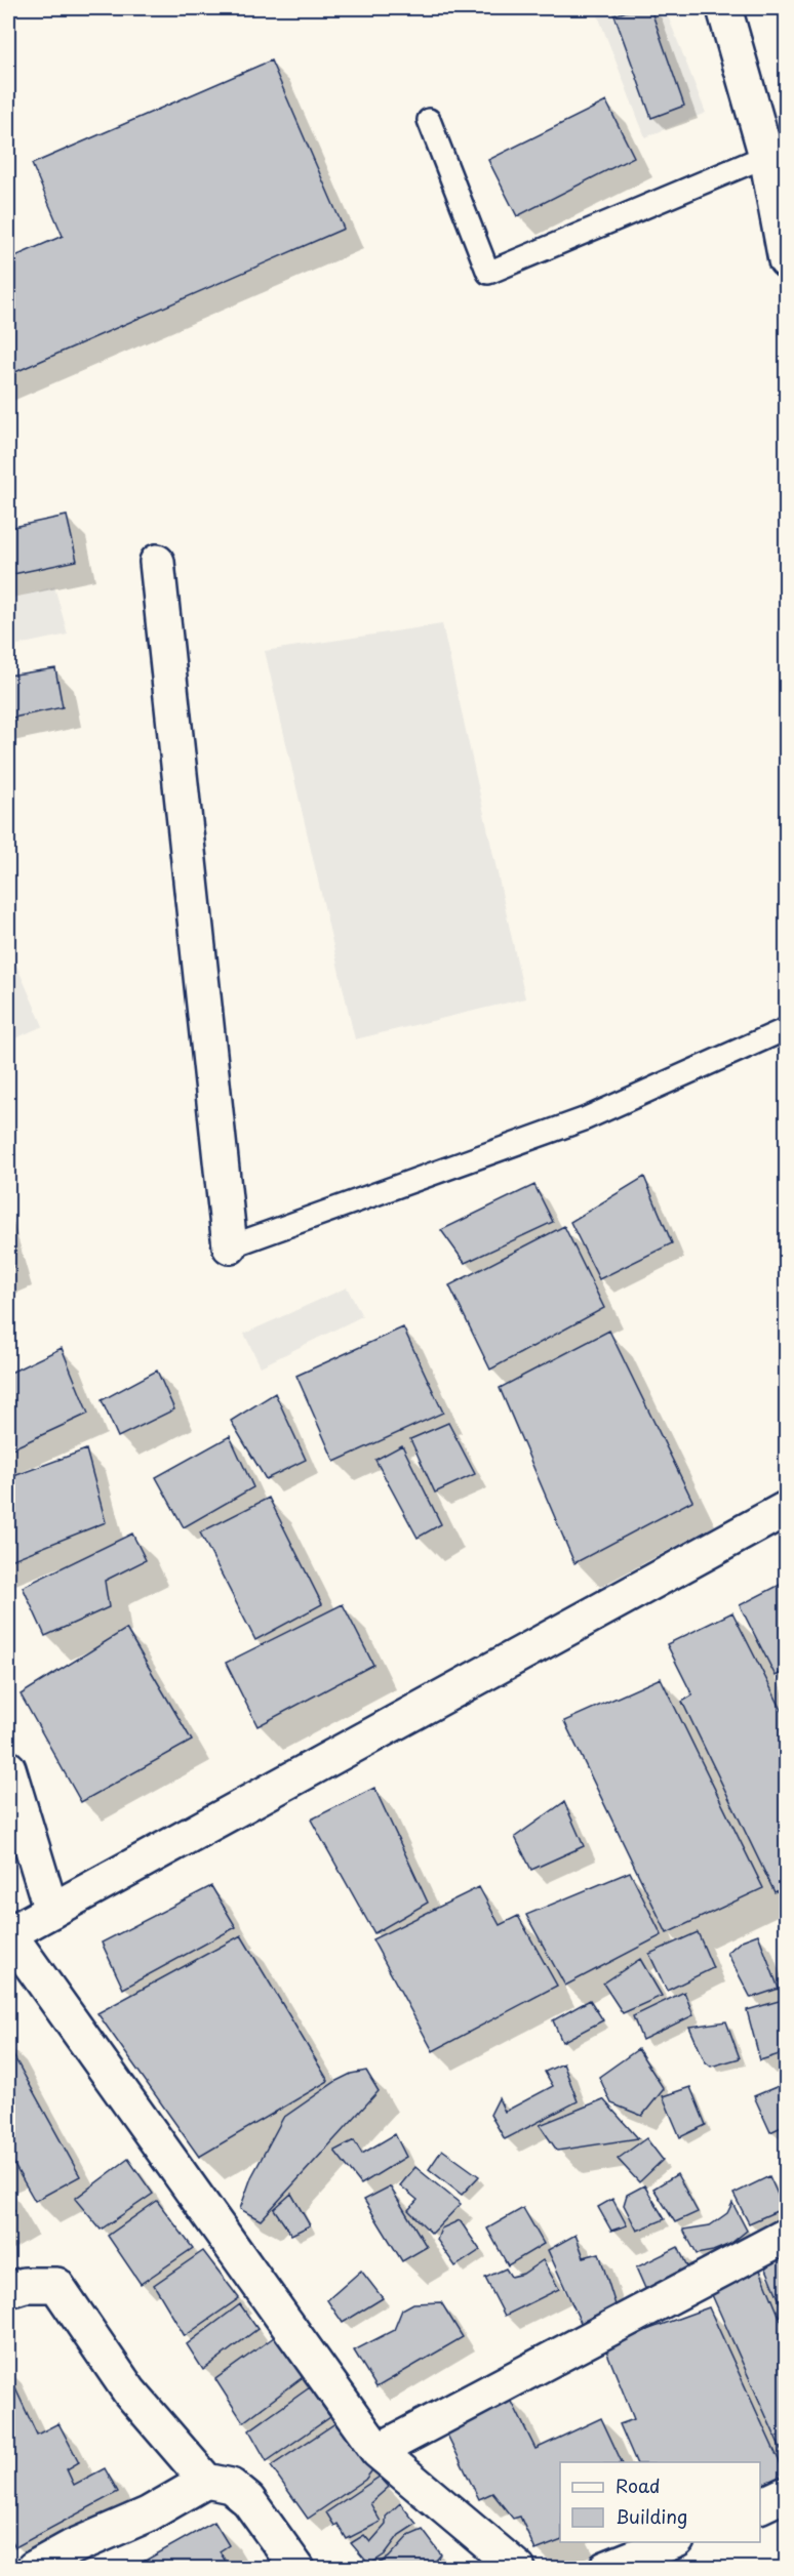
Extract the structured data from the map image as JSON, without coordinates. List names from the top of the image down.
{
  "legend": ["Road", "Building"]
}
